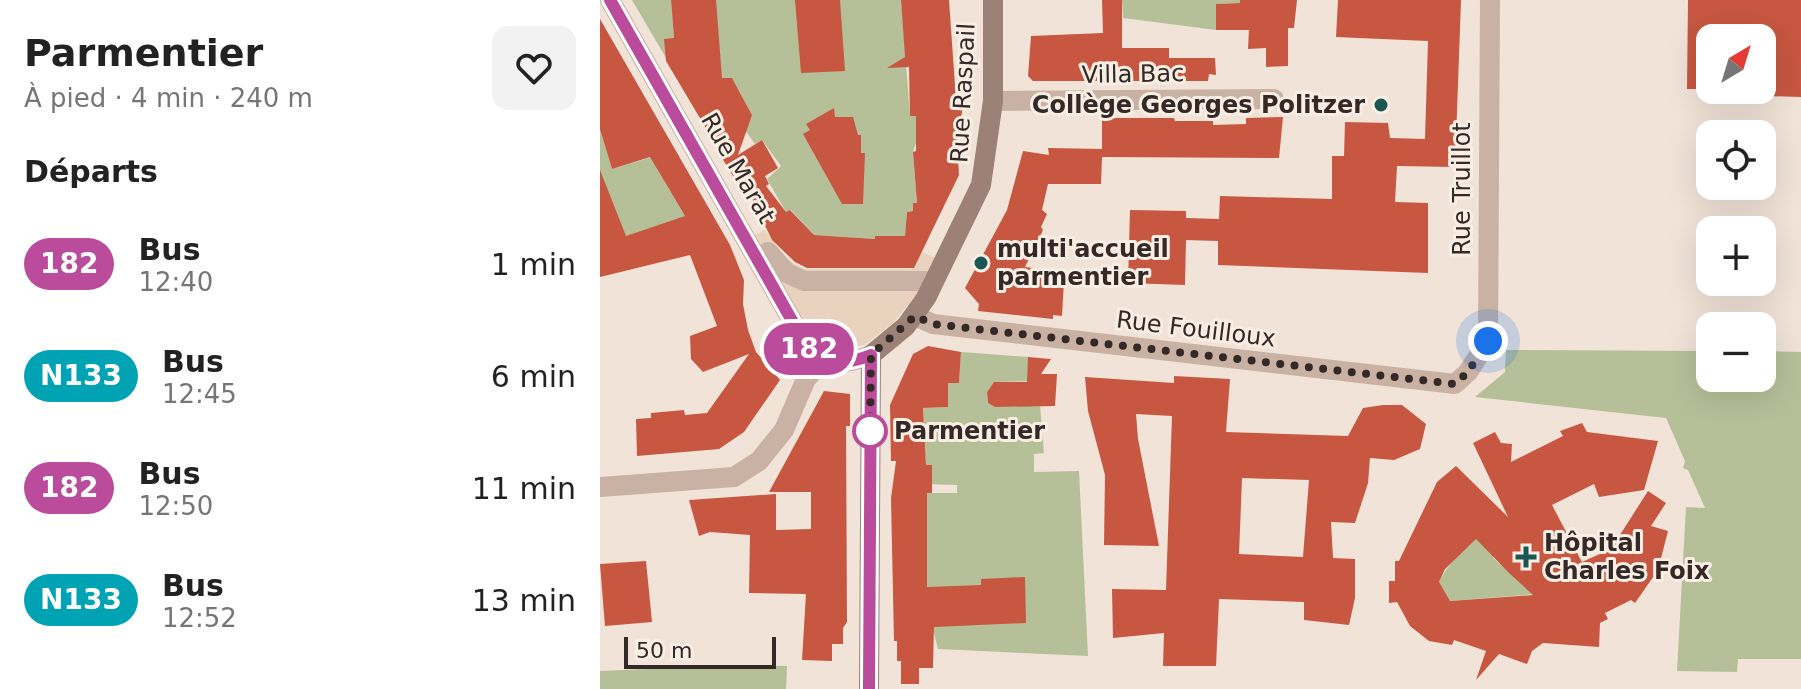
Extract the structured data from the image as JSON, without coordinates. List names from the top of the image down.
{
  "streets": {
    "street": [
      "Villa Bac",
      "Rue Raspail",
      "Rue Marat",
      "Rue Truillot",
      "Rue Fouilloux"
    ]
  },
  "crossings": [
    ["Villa Bac", "Rue Raspail"],
    ["Rue Raspail", "Rue Fouilloux"],
    ["Rue Truillot", "Rue Fouilloux"]
  ],
  "places": {
    "other": ["Collège Georges Politzer", "multi'accueil parmentier", "Parmentier"],
    "health": ["Hôpital Charles Foix"]
  },
  "lines": ["bus line 182"],
  "scale_bar": "50 m",
  "north": "top right",
  "page": {
    "heading": [
      ["Parmentier", "À pied · 4 min · 240 m"],
      "Départs"
    ],
    "on_map": "182",
    "map_buttons": ["+", "−"],
    "list": [
      {
        "mark": "182",
        "name": "Bus",
        "note": "12:40",
        "value": "1 min"
      },
      {
        "mark": "N133",
        "name": "Bus",
        "note": "12:45",
        "value": "6 min"
      },
      {
        "mark": "182",
        "name": "Bus",
        "note": "12:50",
        "value": "11 min"
      },
      {
        "mark": "N133",
        "name": "Bus",
        "note": "12:52",
        "value": "13 min"
      }
    ],
    "scale": "50 m"
  }
}
